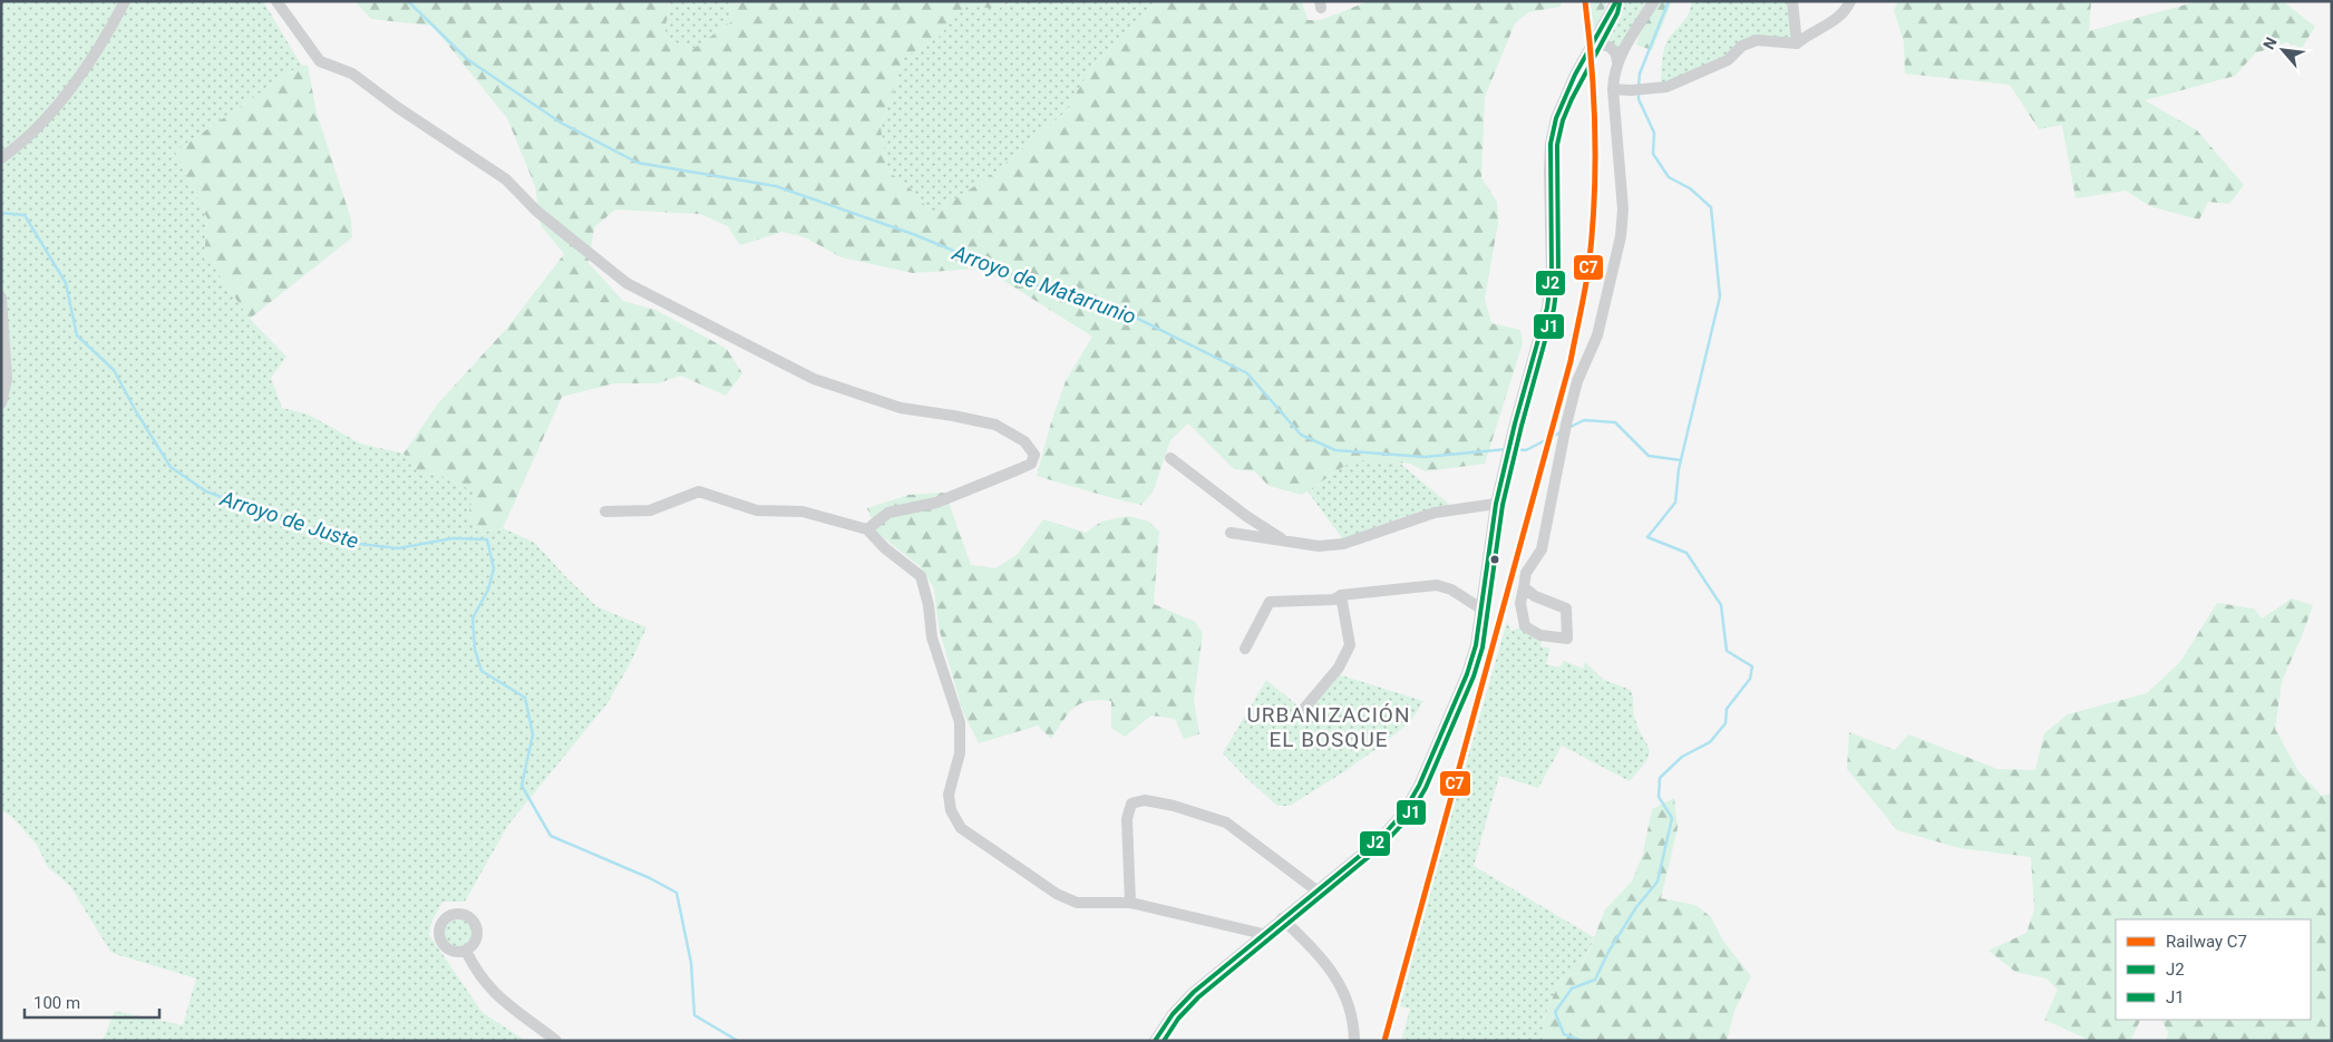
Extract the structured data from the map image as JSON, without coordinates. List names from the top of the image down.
{
  "districts": ["URBANIZACIÓN EL BOSQUE"],
  "water": ["Arroyo de Matarrunio", "Arroyo de Juste"],
  "lines": ["rail line C7", "transit line J2", "transit line J1"],
  "legend": ["Railway C7", "J2", "J1"],
  "scale_bar": "100 m",
  "north": "top left"
}
